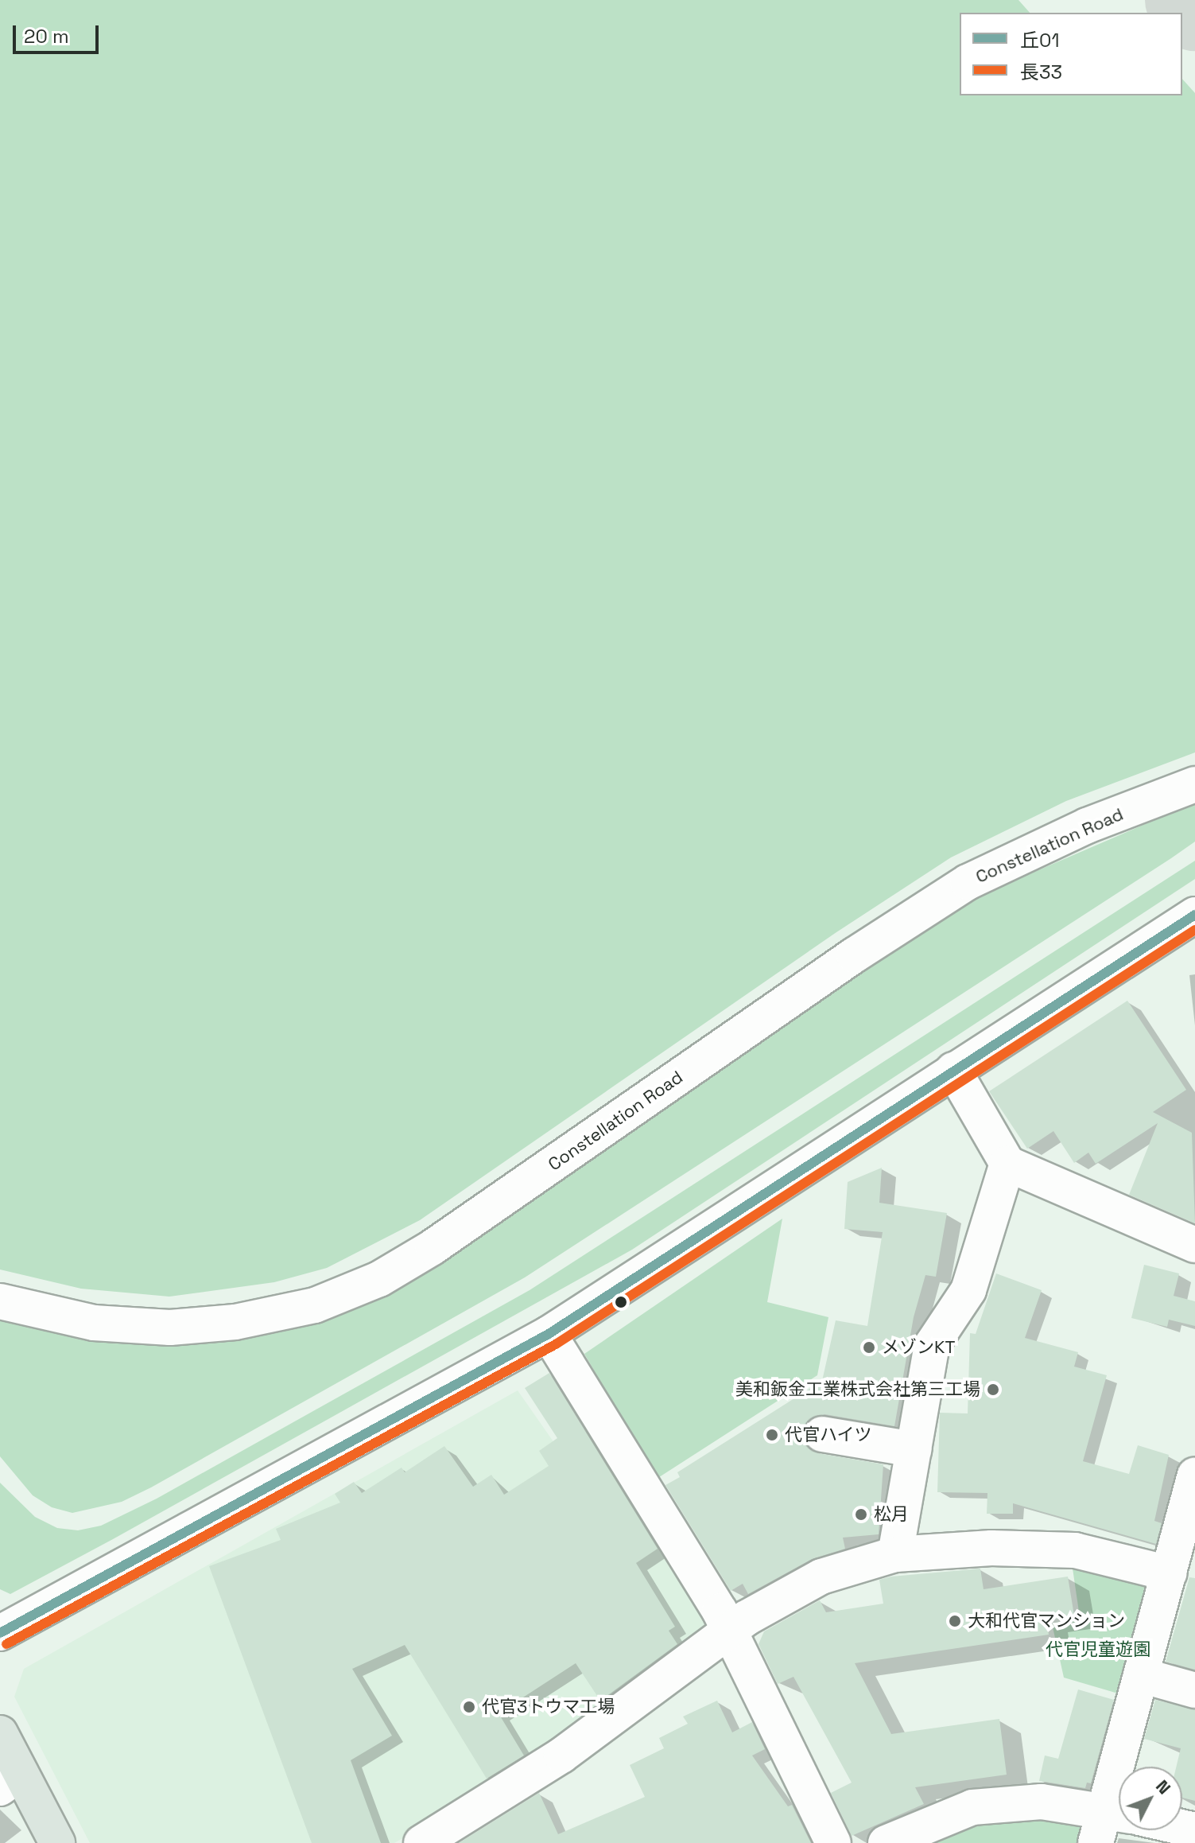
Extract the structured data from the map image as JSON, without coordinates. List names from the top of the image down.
{
  "streets": {
    "street": ["Constellation Road"]
  },
  "parks": ["代官児童遊園"],
  "places": [
    "メゾンKT",
    "美和鈑金工業株式会社第三工場",
    "代官ハイツ",
    "松月",
    "大和代官マンション",
    "代官3トウマ工場"
  ],
  "lines": ["transit line 丘01", "transit line 長33"],
  "legend": ["丘01", "長33"],
  "scale_bar": "20 m",
  "north": "top right"
}
